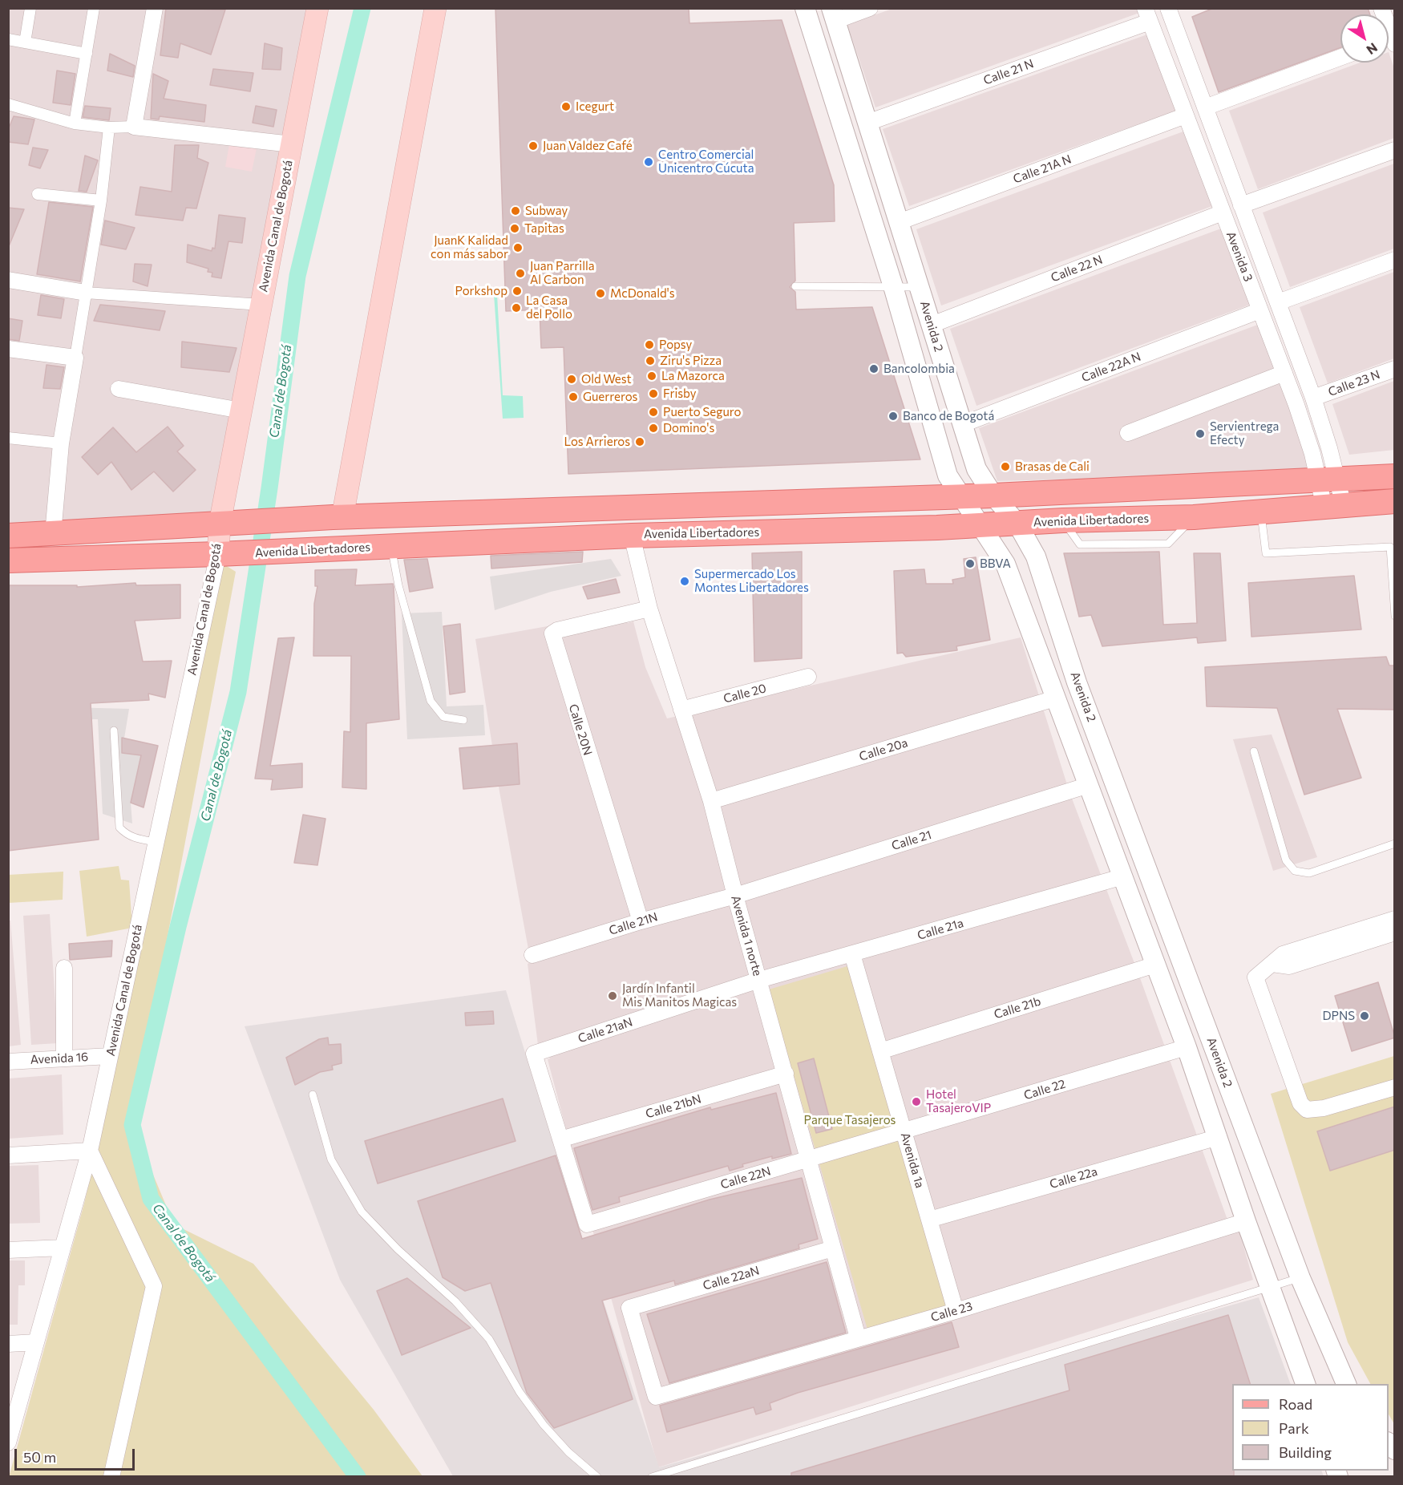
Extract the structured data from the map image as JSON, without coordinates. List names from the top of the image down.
{
  "streets": {
    "main road": ["Avenida Canal de Bogotá", "Avenida Libertadores"],
    "street": [
      "Calle 21 N",
      "Calle 21A N",
      "Avenida 3",
      "Calle 22 N",
      "Avenida 2",
      "Calle 22A N",
      "Calle 23 N",
      "Calle 20",
      "Calle 20N",
      "Calle 20a",
      "Calle 21",
      "Calle 21N",
      "Calle 21a",
      "Avenida 1 norte",
      "Calle 21b",
      "Calle 21aN",
      "Avenida 16",
      "Calle 22",
      "Calle 21bN",
      "Avenida 1a",
      "Calle 22N",
      "Calle 22a",
      "Calle 22aN",
      "Calle 23"
    ]
  },
  "crossings": [
    ["Calle 21 N", "Avenida 3"],
    ["Calle 21 N", "Avenida 2"],
    ["Calle 21A N", "Avenida 3"],
    ["Calle 21A N", "Avenida 2"],
    ["Avenida Canal de Bogotá", "Avenida Libertadores"],
    ["Avenida Canal de Bogotá", "Avenida 16"],
    ["Avenida 3", "Calle 22 N"],
    ["Avenida 3", "Calle 22A N"],
    ["Avenida 3", "Calle 23 N"],
    ["Avenida 3", "Avenida Libertadores"],
    ["Calle 22 N", "Avenida 2"],
    ["Avenida 2", "Calle 22A N"],
    ["Avenida 2", "Avenida Libertadores"],
    ["Avenida Libertadores", "Avenida 1 norte"],
    ["Calle 20", "Avenida 1 norte"],
    ["Calle 20N", "Calle 21N"],
    ["Calle 20N", "Avenida 1 norte"],
    ["Calle 20a", "Avenida 1 norte"],
    ["Calle 21", "Calle 21N"],
    ["Calle 21", "Avenida 1 norte"],
    ["Calle 21N", "Avenida 1 norte"],
    ["Calle 21a", "Avenida 1 norte"],
    ["Calle 21a", "Calle 21aN"],
    ["Calle 21a", "Avenida 1a"],
    ["Avenida 1 norte", "Calle 21aN"],
    ["Avenida 1 norte", "Calle 21bN"],
    ["Avenida 1 norte", "Calle 22N"],
    ["Avenida 1 norte", "Calle 22aN"],
    ["Avenida 1 norte", "Calle 23"],
    ["Calle 21b", "Avenida 1a"],
    ["Calle 21aN", "Calle 21bN"],
    ["Calle 21aN", "Calle 22N"],
    ["Calle 22", "Avenida 1a"],
    ["Calle 22", "Calle 22N"],
    ["Calle 21bN", "Calle 22N"],
    ["Avenida 1a", "Calle 22N"],
    ["Avenida 1a", "Calle 22a"],
    ["Avenida 1a", "Calle 23"],
    ["Calle 22aN", "Calle 23"]
  ],
  "water": ["Canal de Bogotá"],
  "parks": ["Parque Tasajeros"],
  "places": [
    "Icegurt",
    "Juan Valdez Café",
    "Centro Comercial Unicentro Cúcuta",
    "Subway",
    "Tapitas",
    "JuanK Kalidad con más sabor",
    "Juan Parrilla Al Carbon",
    "Porkshop",
    "McDonald's",
    "La Casa del Pollo",
    "Popsy",
    "Ziru's Pizza",
    "Bancolombia",
    "La Mazorca",
    "Old West",
    "Frisby",
    "Guerreros",
    "Puerto Seguro",
    "Banco de Bogotá",
    "Domino's",
    "Servientrega Efecty",
    "Los Arrieros",
    "Brasas de Cali",
    "BBVA",
    "Supermercado Los Montes Libertadores",
    "Jardín Infantil Mis Manitos Magicas",
    "DPNS",
    "Hotel TasajeroVIP"
  ],
  "legend": ["Road", "Park", "Building"],
  "scale_bar": "50 m",
  "north": "bottom right"
}
